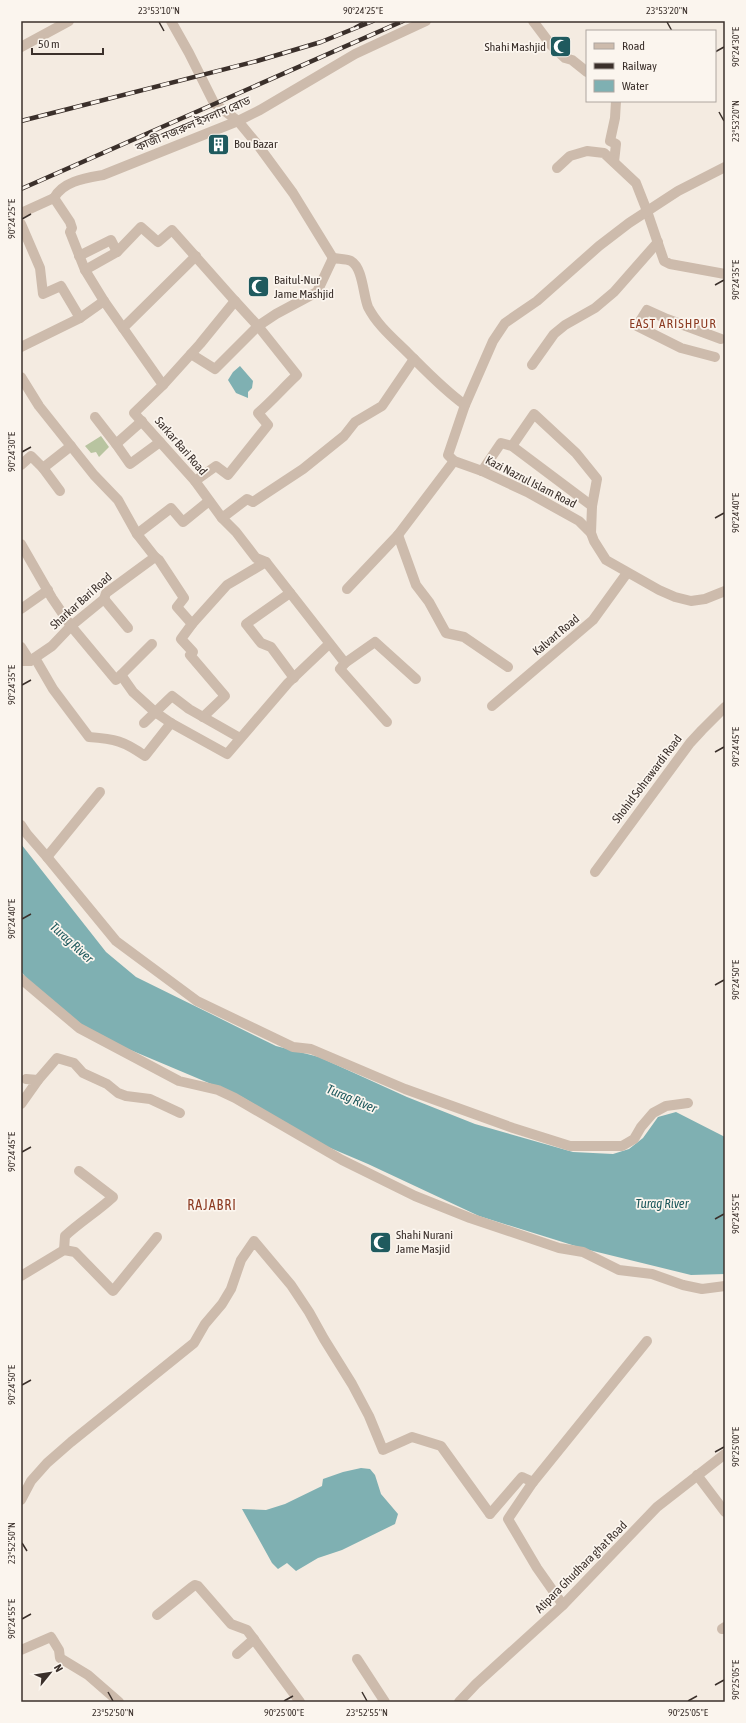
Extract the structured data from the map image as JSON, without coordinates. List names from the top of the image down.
{
  "streets": {
    "street": [
      "কাজী নজরুল ইসলাম রোড",
      "Sarkar Bari Road",
      "Kazi Nazrul Islam Road",
      "Sharkar Bari Road",
      "Kalvart Road",
      "Shohid Sohrawardi Road",
      "Atipara Ghudhara ghat Road"
    ]
  },
  "crossings": [
    ["Kazi Nazrul Islam Road", "Kalvart Road"]
  ],
  "districts": ["EAST ARISHPUR", "RAJABRI"],
  "water": ["Turag River"],
  "places": {
    "mosque": ["Shahi Mashjid", "Baitul-Nur Jame Mashjid", "Shahi Nurani Jame Masjid"],
    "building": ["Bou Bazar"]
  },
  "legend": ["Road", "Railway", "Water"],
  "scale_bar": "50 m",
  "north": "top right",
  "coordinates": [
    "23°53'10\"N",
    "90°24'25\"E",
    "23°53'20\"N",
    "90°24'30\"E",
    "90°24'35\"E",
    "90°24'40\"E",
    "90°24'45\"E",
    "90°24'50\"E",
    "90°24'55\"E",
    "90°25'00\"E",
    "23°52'50\"N",
    "90°25'05\"E",
    "23°52'55\"N"
  ]
}
